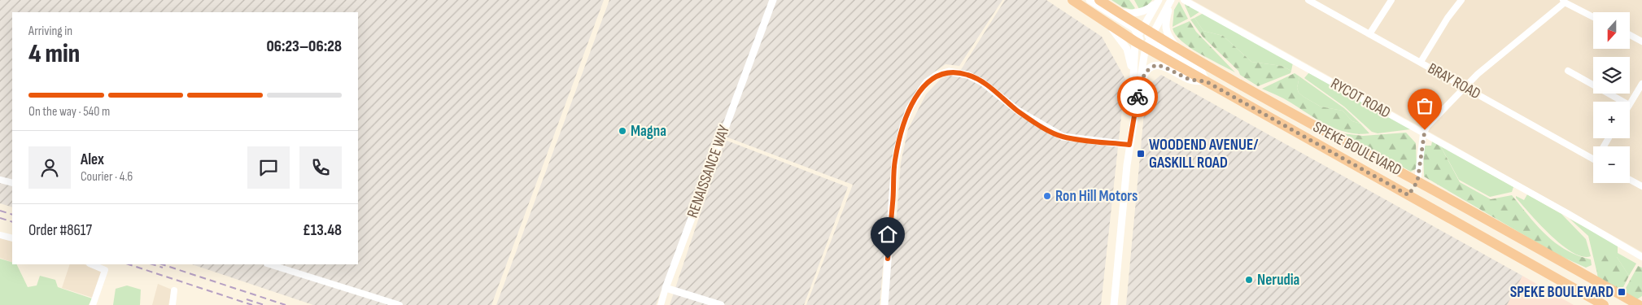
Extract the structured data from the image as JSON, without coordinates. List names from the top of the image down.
{
  "streets": {
    "highway": ["SPEKE BOULEVARD"],
    "street": ["BRAY ROAD", "RYCOT ROAD", "RENAISSANCE WAY"]
  },
  "places": {
    "other": ["Magna", "Ron Hill Motors", "Nerudia"],
    "transit": ["WOODEND AVENUE/ GASKILL ROAD", "SPEKE BOULEVARD"]
  },
  "north": "bottom",
  "page": {
    "map_buttons": ["+", "−"],
    "heading": ["4 min", "Arriving in", "06:23–06:28"],
    "panel": [
      "Alex",
      "Courier · 4.6",
      "Order #8617",
      "£13.48"
    ],
    "bar": "On the way · 540 m"
  }
}
